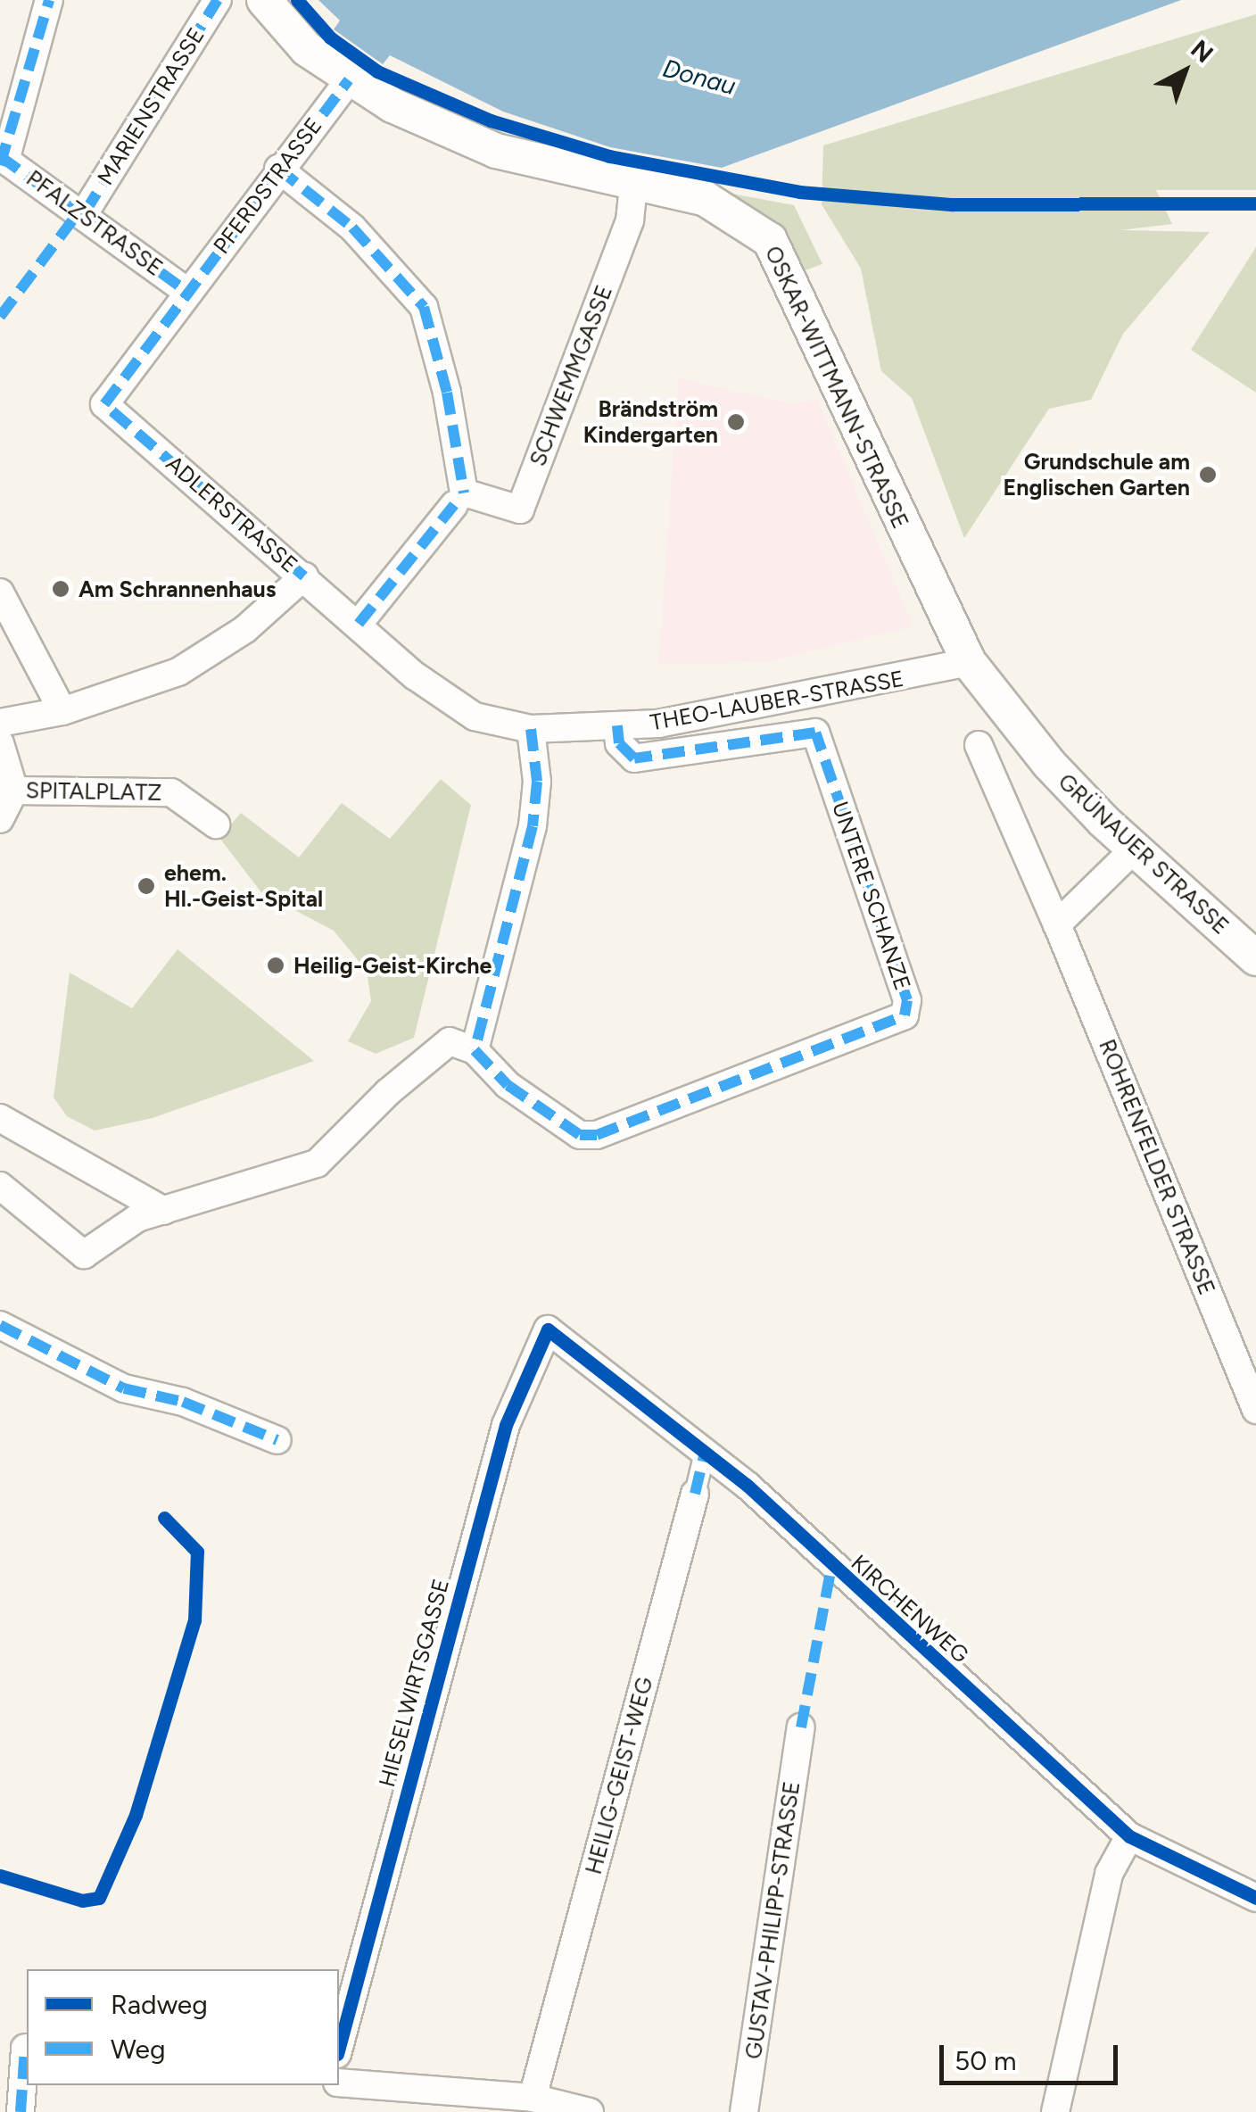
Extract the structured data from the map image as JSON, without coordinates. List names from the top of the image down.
{
  "streets": {
    "street": [
      "MARIENSTRASSE",
      "PFERDSTRASSE",
      "PFALZSTRASSE",
      "SCHWEMMGASSE",
      "OSKAR-WITTMANN-STRASSE",
      "ADLERSTRASSE",
      "THEO-LAUBER-STRASSE",
      "SPITALPLATZ",
      "GRÜNAUER STRASSE",
      "UNTERE SCHANZE",
      "ROHRENFELDER STRASSE",
      "KIRCHENWEG",
      "HIESELWIRTSGASSE",
      "HEILIG-GEIST-WEG",
      "GUSTAV-PHILIPP-STRASSE"
    ]
  },
  "crossings": [
    ["MARIENSTRASSE", "PFALZSTRASSE"],
    ["PFERDSTRASSE", "PFALZSTRASSE"],
    ["PFERDSTRASSE", "OSKAR-WITTMANN-STRASSE"],
    ["PFERDSTRASSE", "ADLERSTRASSE"],
    ["SCHWEMMGASSE", "OSKAR-WITTMANN-STRASSE"],
    ["OSKAR-WITTMANN-STRASSE", "THEO-LAUBER-STRASSE"],
    ["OSKAR-WITTMANN-STRASSE", "GRÜNAUER STRASSE"],
    ["ADLERSTRASSE", "THEO-LAUBER-STRASSE"],
    ["THEO-LAUBER-STRASSE", "GRÜNAUER STRASSE"],
    ["THEO-LAUBER-STRASSE", "UNTERE SCHANZE"],
    ["KIRCHENWEG", "HIESELWIRTSGASSE"],
    ["KIRCHENWEG", "HEILIG-GEIST-WEG"]
  ],
  "water": ["Donau"],
  "places": [
    "Brändström Kindergarten",
    "Grundschule am Englischen Garten",
    "Am Schrannenhaus",
    "ehem. Hl.-Geist-Spital",
    "Heilig-Geist-Kirche"
  ],
  "legend": ["Radweg", "Weg"],
  "scale_bar": "50 m",
  "north": "top right"
}
